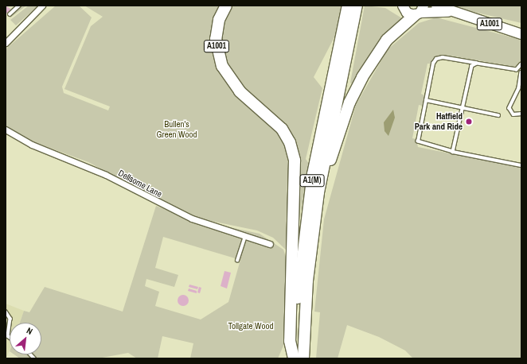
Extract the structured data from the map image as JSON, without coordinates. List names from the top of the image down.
{
  "streets": {
    "highway": ["A1001", "A1(M)"],
    "street": ["Dellsome Lane"]
  },
  "crossings": [
    ["A1001", "A1(M)"]
  ],
  "parks": ["Bullen's Green Wood", "Tollgate Wood"],
  "places": ["Hatfield Park and Ride"],
  "north": "top right"
}
